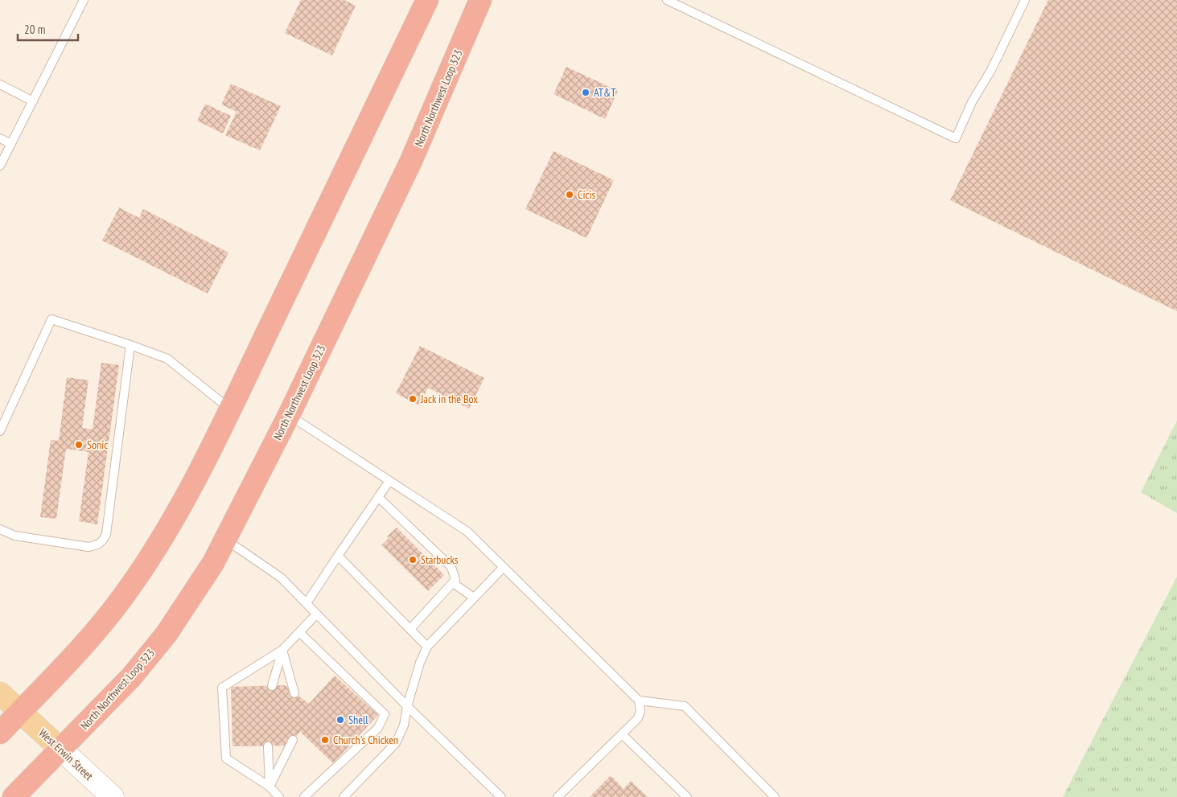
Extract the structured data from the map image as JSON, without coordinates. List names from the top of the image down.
{
  "streets": {
    "highway": ["North Northwest Loop 323"],
    "main road": ["West Erwin Street"]
  },
  "crossings": [
    ["North Northwest Loop 323", "West Erwin Street"]
  ],
  "places": [
    "AT&T",
    "Cicis",
    "Jack in the Box",
    "Sonic",
    "Starbucks",
    "Shell",
    "Church's Chicken"
  ],
  "scale_bar": "20 m"
}
